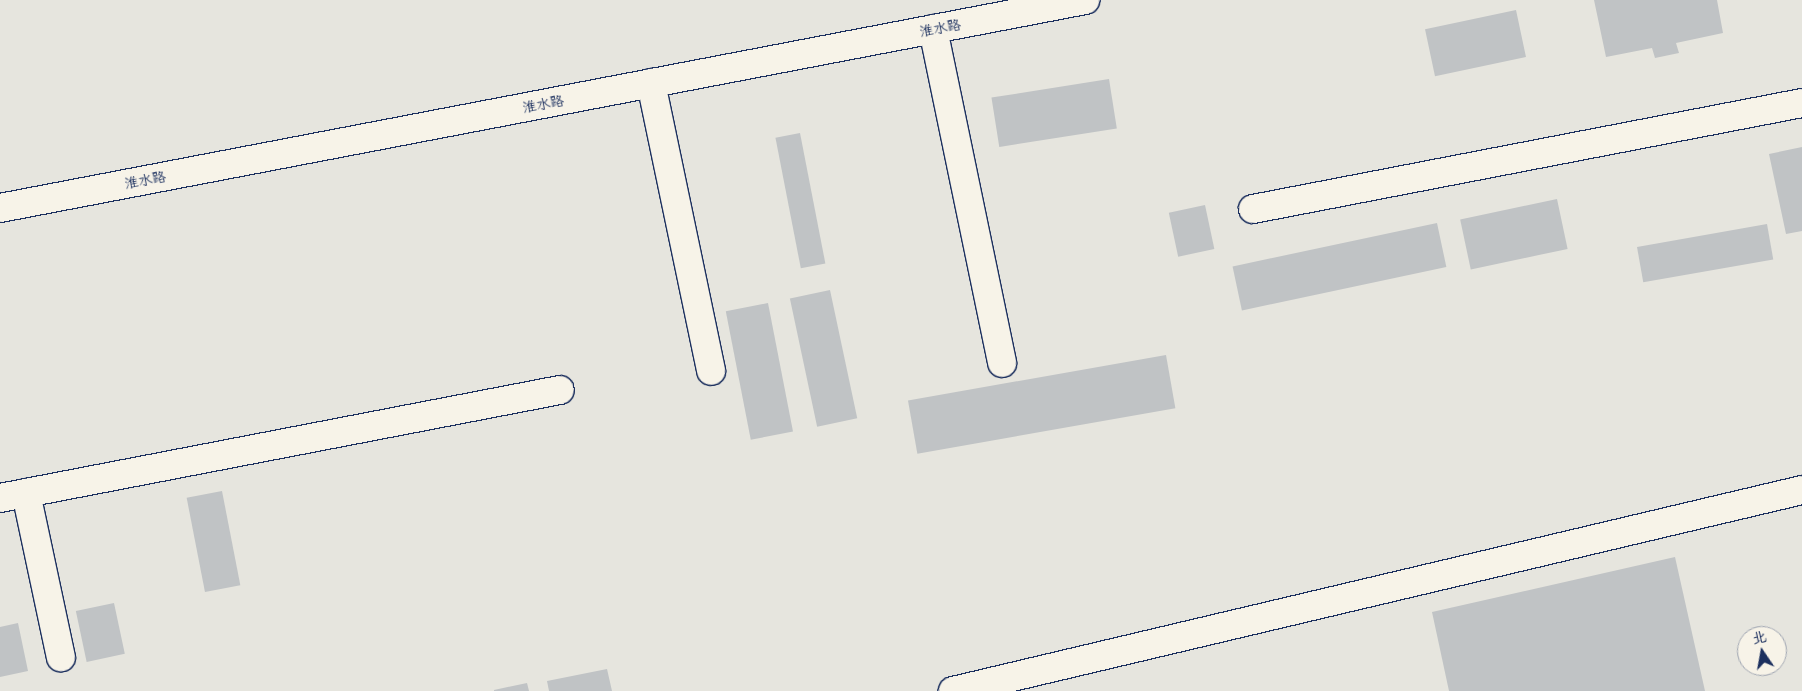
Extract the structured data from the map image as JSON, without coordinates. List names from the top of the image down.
{
  "streets": {
    "street": ["淮水路"]
  },
  "north": "top"
}
